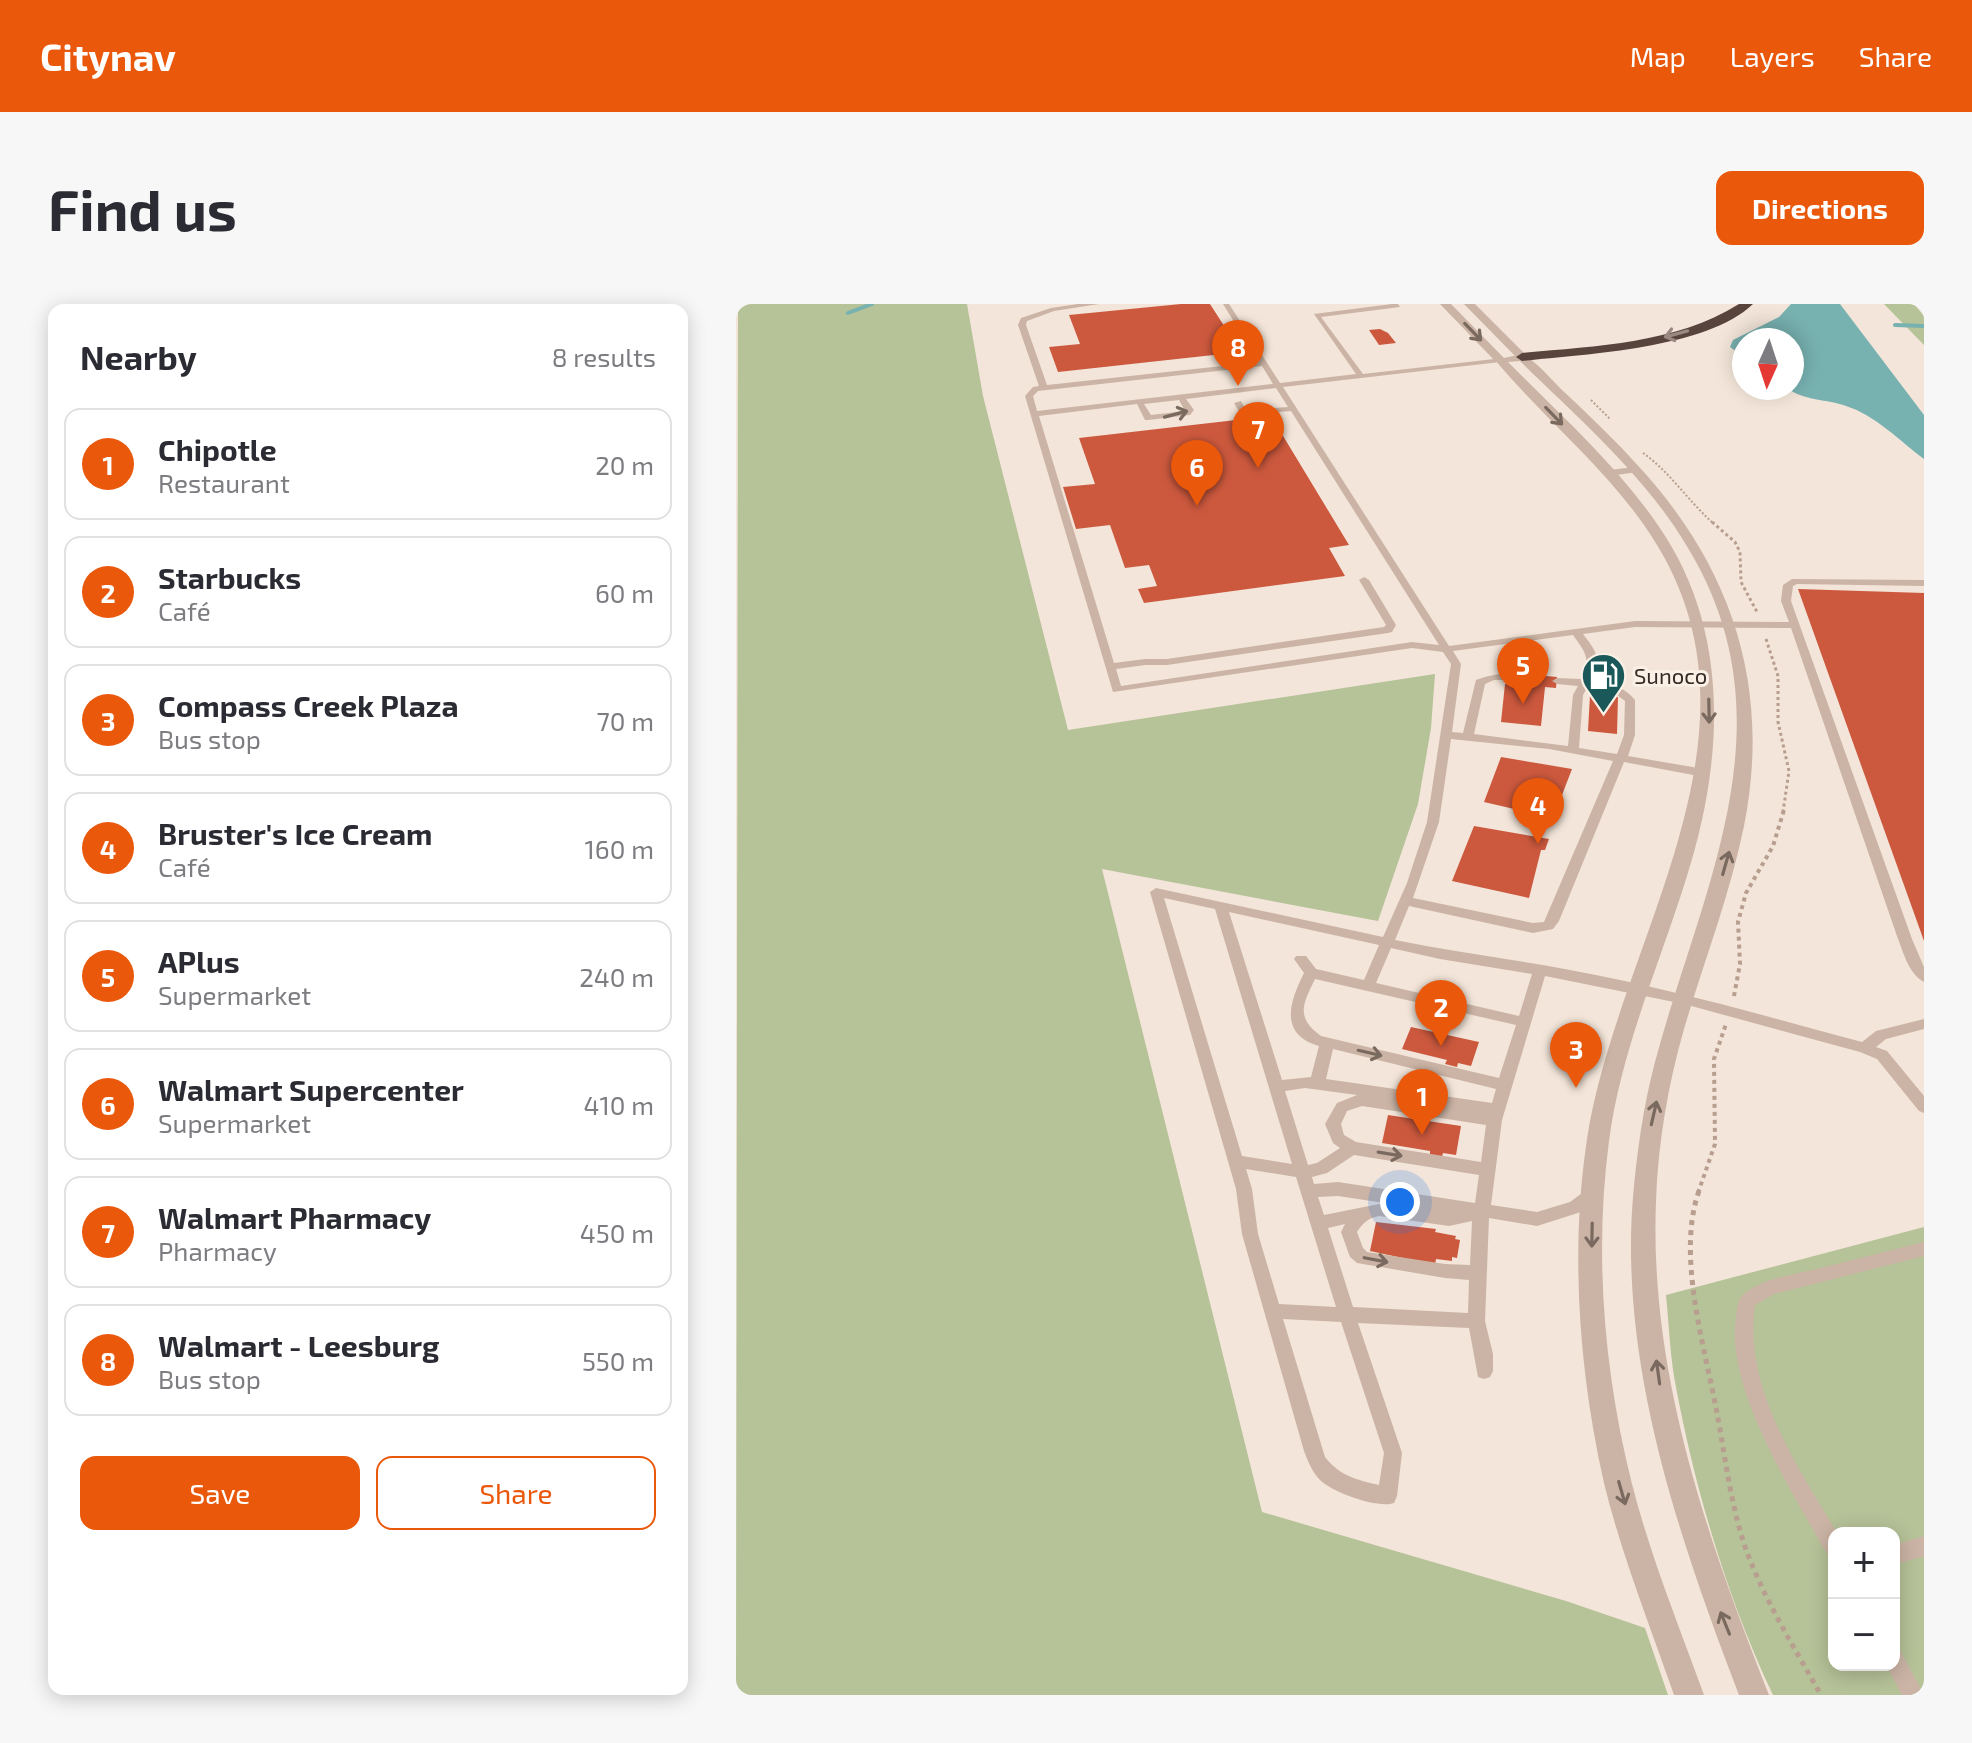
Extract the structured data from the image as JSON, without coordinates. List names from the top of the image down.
{
  "places": {
    "fuel station": ["Sunoco"]
  },
  "north": "bottom",
  "page": {
    "header": "Citynav",
    "nav": ["Map", "Layers", "Share"],
    "buttons": [
      "Directions",
      ["Save", "Share"]
    ],
    "title": "Find us",
    "heading": ["Nearby", "8 results"],
    "pins": [
      "8",
      "7",
      "6",
      "5",
      "4",
      "2",
      "3",
      "1"
    ],
    "list": [
      {
        "mark": "1",
        "name": "Chipotle",
        "note": "Restaurant",
        "value": "20 m"
      },
      {
        "mark": "2",
        "name": "Starbucks",
        "note": "Café",
        "value": "60 m"
      },
      {
        "mark": "3",
        "name": "Compass Creek Plaza",
        "note": "Bus stop",
        "value": "70 m"
      },
      {
        "mark": "4",
        "name": "Bruster's Ice Cream",
        "note": "Café",
        "value": "160 m"
      },
      {
        "mark": "5",
        "name": "APlus",
        "note": "Supermarket",
        "value": "240 m"
      },
      {
        "mark": "6",
        "name": "Walmart Supercenter",
        "note": "Supermarket",
        "value": "410 m"
      },
      {
        "mark": "7",
        "name": "Walmart Pharmacy",
        "note": "Pharmacy",
        "value": "450 m"
      },
      {
        "mark": "8",
        "name": "Walmart - Leesburg",
        "note": "Bus stop",
        "value": "550 m"
      }
    ],
    "map_buttons": ["+", "−"]
  }
}
